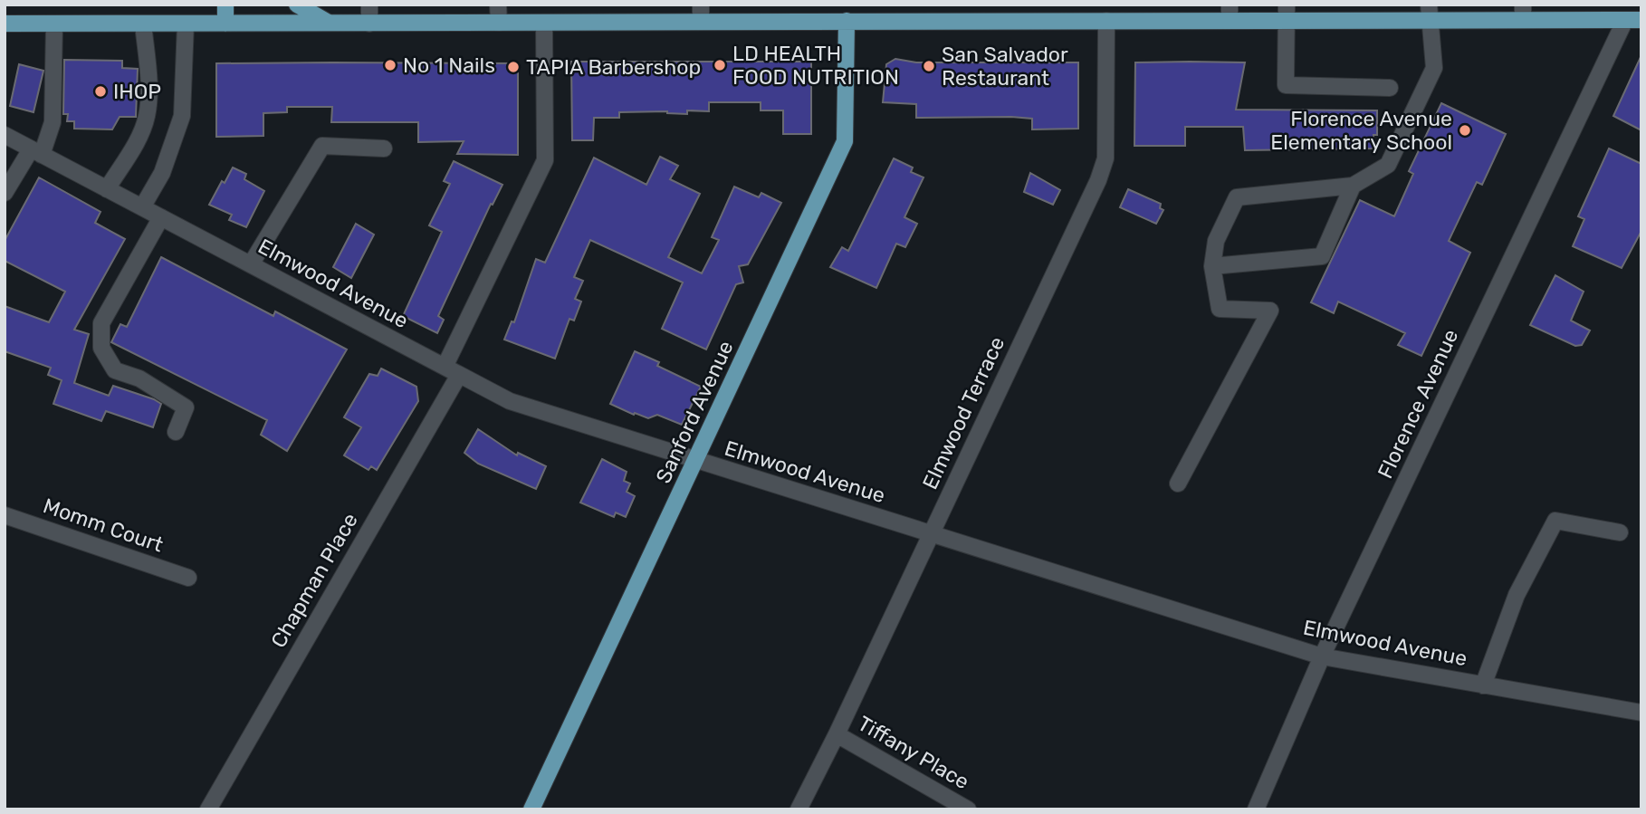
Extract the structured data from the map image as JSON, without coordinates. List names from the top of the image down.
{
  "streets": {
    "main road": ["Sanford Avenue"],
    "street": [
      "Elmwood Avenue",
      "Florence Avenue",
      "Elmwood Terrace",
      "Momm Court",
      "Chapman Place",
      "Tiffany Place"
    ]
  },
  "crossings": [
    ["Elmwood Avenue", "Florence Avenue"],
    ["Elmwood Avenue", "Sanford Avenue"],
    ["Elmwood Avenue", "Elmwood Terrace"],
    ["Elmwood Avenue", "Chapman Place"],
    ["Elmwood Terrace", "Tiffany Place"]
  ],
  "places": [
    "No 1 Nails",
    "LD HEALTH FOOD NUTRITION",
    "San Salvador Restaurant",
    "TAPIA Barbershop",
    "IHOP",
    "Florence Avenue Elementary School"
  ]
}
